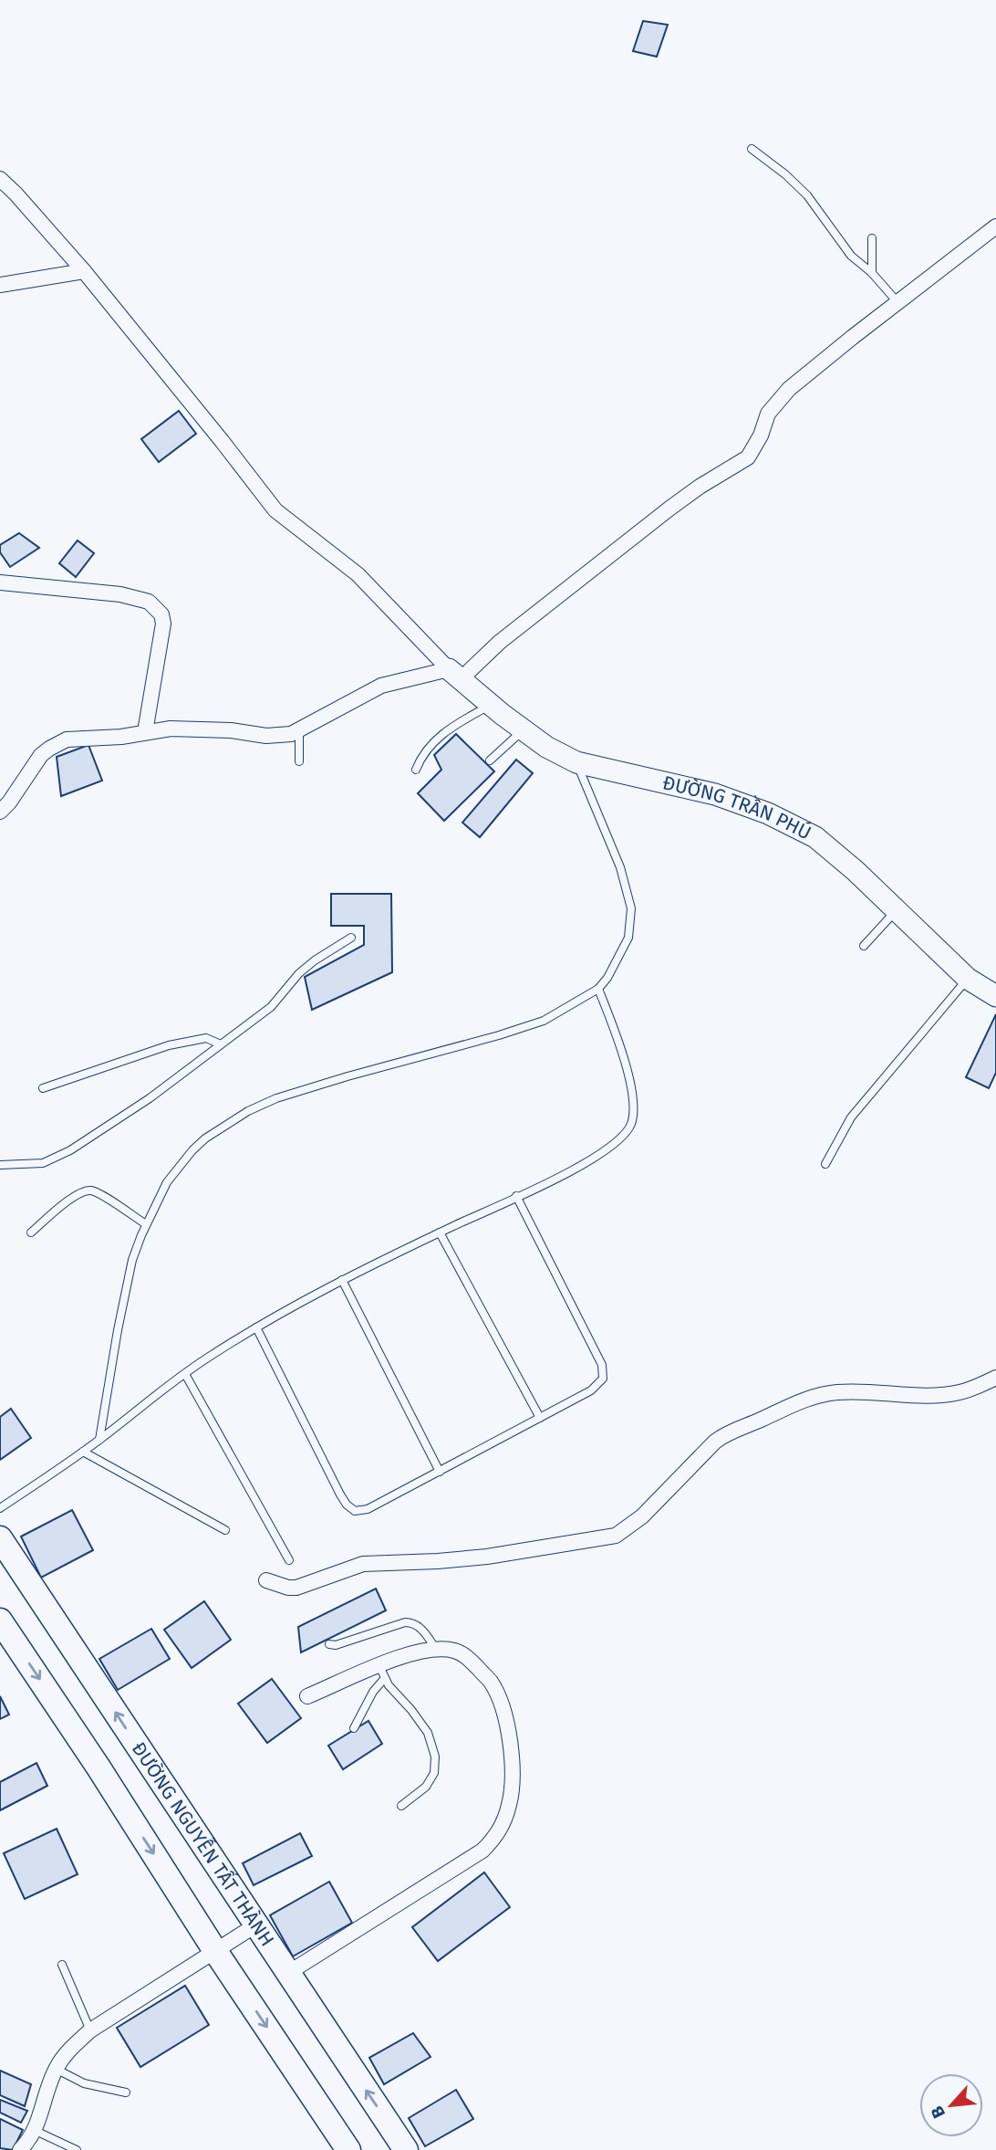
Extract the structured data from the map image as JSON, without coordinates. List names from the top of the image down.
{
  "streets": {
    "main road": ["ĐƯỜNG NGUYỄN TẤT THÀNH"],
    "street": ["ĐƯỜNG TRẦN PHÚ"]
  },
  "north": "bottom left"
}
